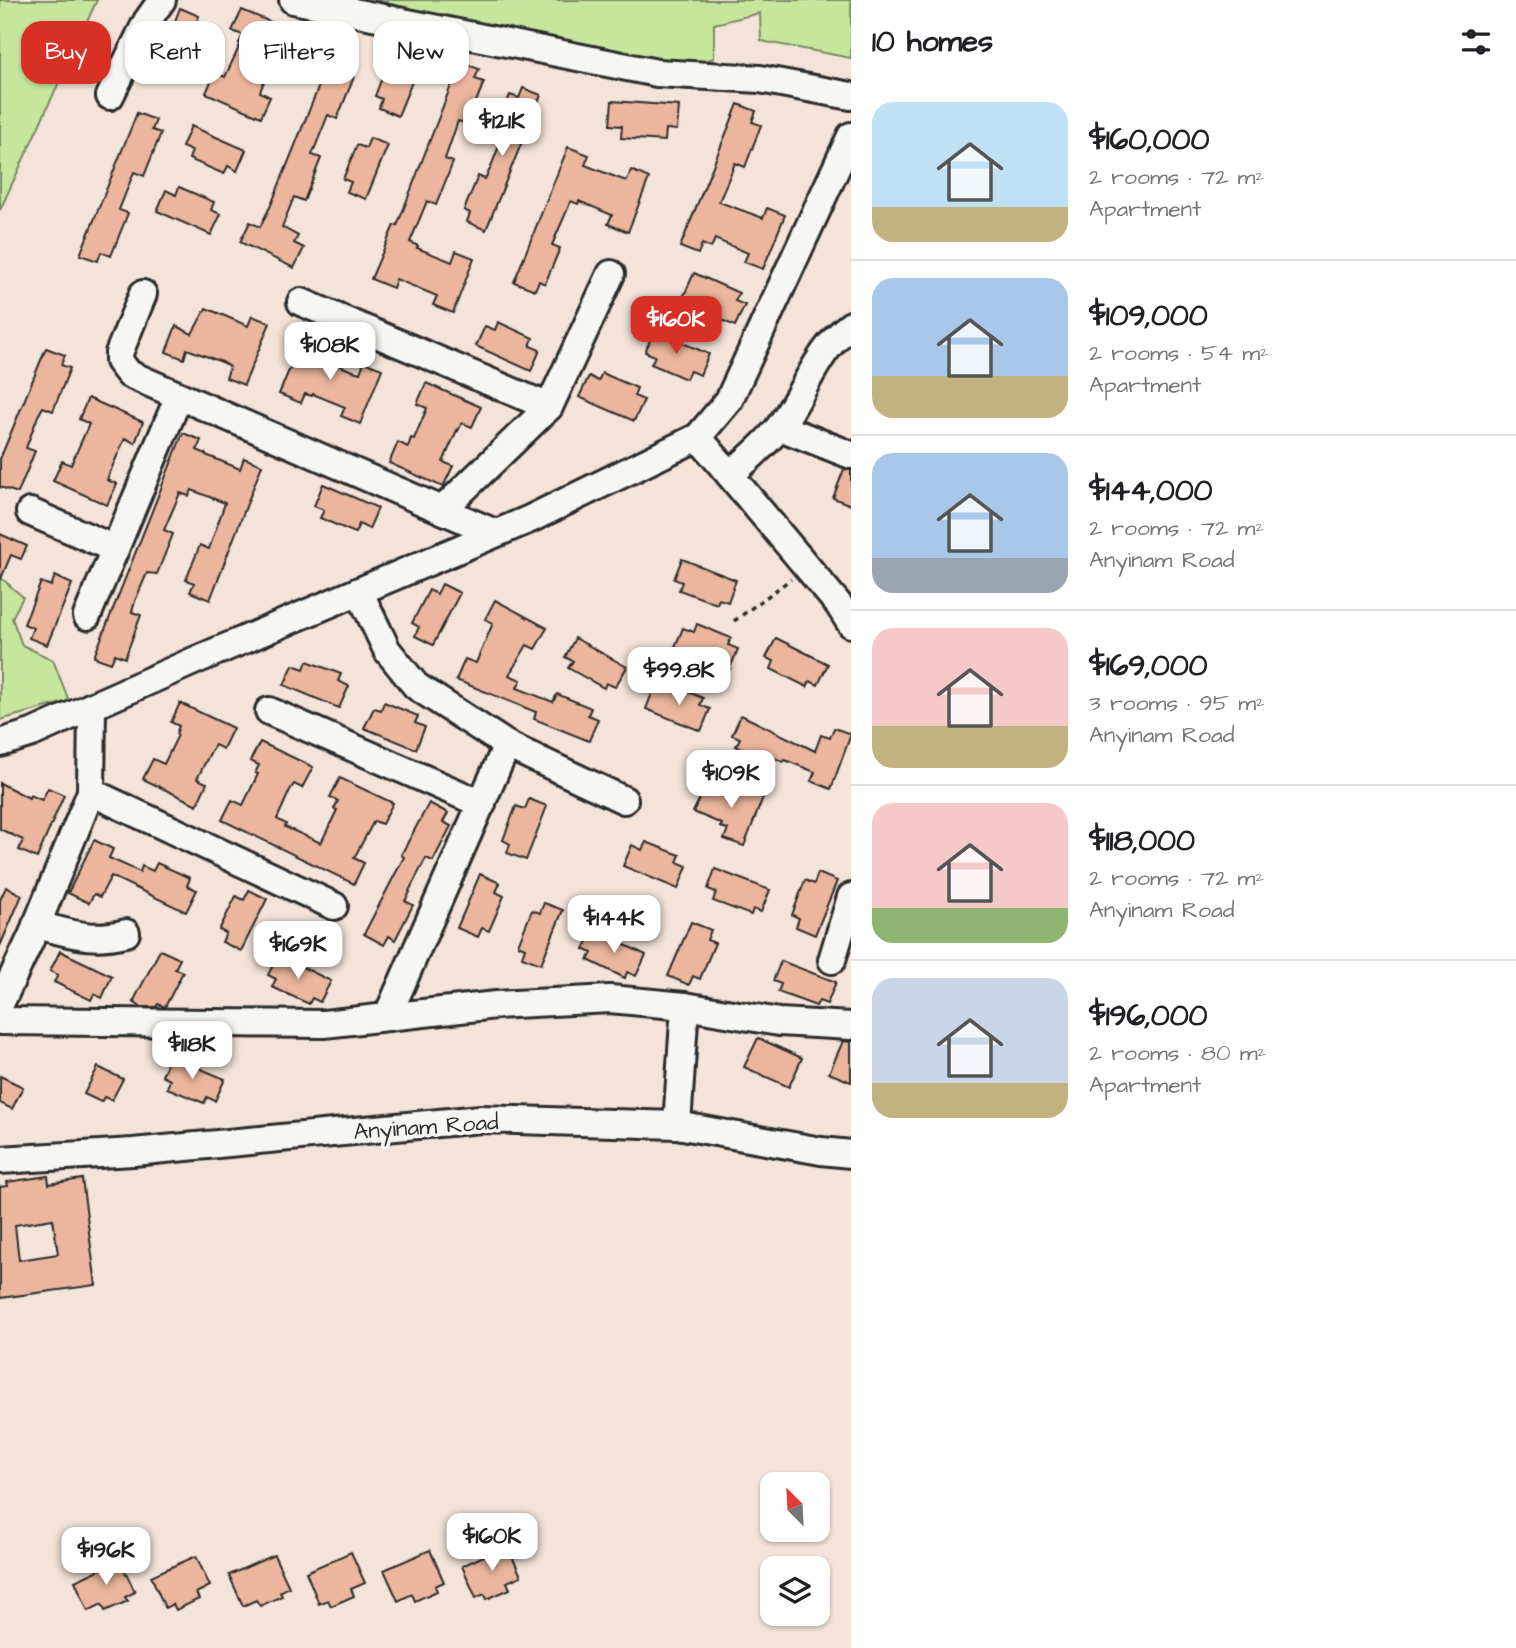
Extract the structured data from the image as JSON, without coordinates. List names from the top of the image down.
{
  "streets": {
    "street": ["Anyinam Road"]
  },
  "north": "top left",
  "page": {
    "heading": "10 homes",
    "chip": [
      "Buy",
      "Rent",
      "Filters",
      "New"
    ],
    "list": [
      {
        "name": "$160,000",
        "note": "2 rooms · 72 m² · Apartment"
      },
      {
        "name": "$109,000",
        "note": "2 rooms · 54 m² · Apartment"
      },
      {
        "name": "$144,000",
        "note": "2 rooms · 72 m² · Anyinam Road"
      },
      {
        "name": "$169,000",
        "note": "3 rooms · 95 m² · Anyinam Road"
      },
      {
        "name": "$118,000",
        "note": "2 rooms · 72 m² · Anyinam Road"
      },
      {
        "name": "$196,000",
        "note": "2 rooms · 80 m² · Apartment"
      }
    ],
    "price": [
      "$121K",
      "$160K",
      "$108K",
      "$99.8K",
      "$109K",
      "$144K",
      "$169K",
      "$118K",
      "$160K",
      "$196K"
    ]
  }
}
